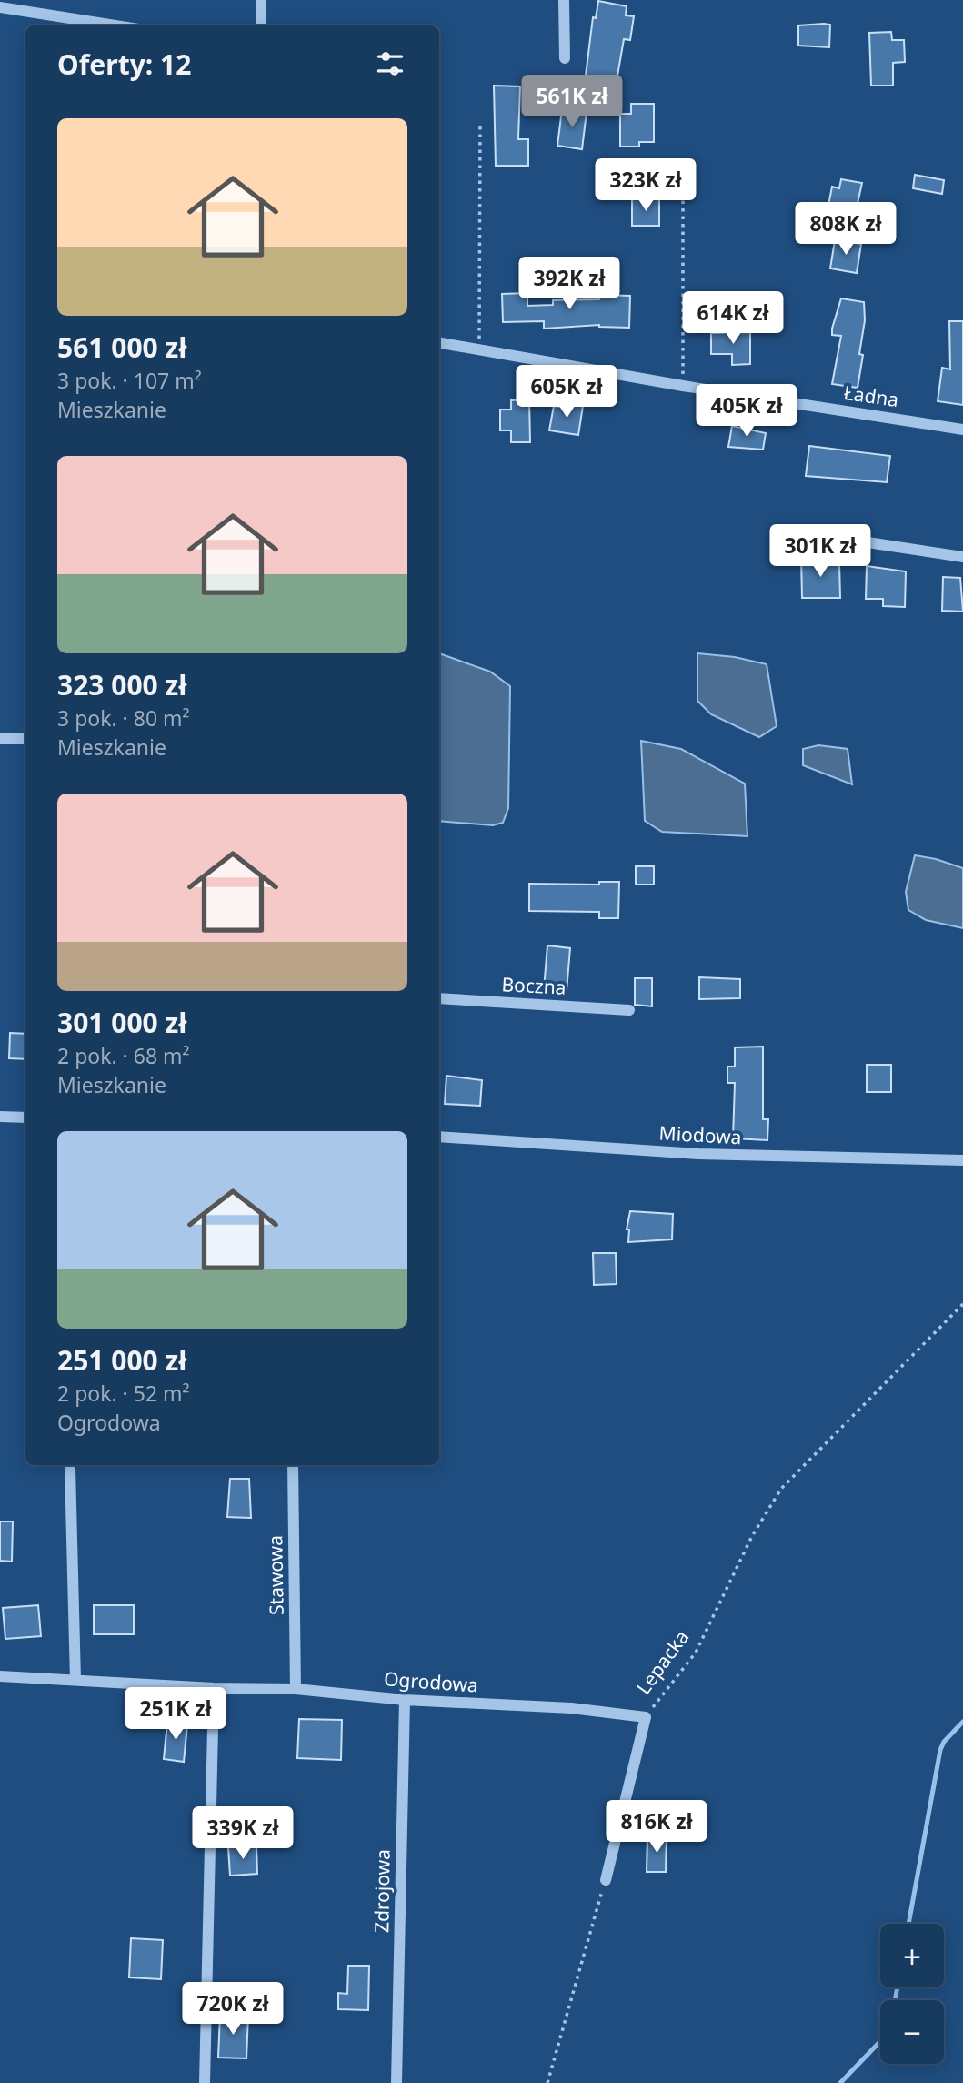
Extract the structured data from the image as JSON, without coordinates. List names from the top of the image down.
{
  "streets": {
    "street": [
      "Ładna",
      "Boczna",
      "Miodowa",
      "Stawowa",
      "Lepacka",
      "Ogrodowa",
      "Zdrojowa"
    ]
  },
  "crossings": [
    ["Stawowa", "Ogrodowa"],
    ["Lepacka", "Ogrodowa"],
    ["Ogrodowa", "Zdrojowa"]
  ],
  "page": {
    "heading": "Oferty: 12",
    "price": [
      "561K zł",
      "323K zł",
      "808K zł",
      "392K zł",
      "614K zł",
      "605K zł",
      "405K zł",
      "301K zł",
      "251K zł",
      "816K zł",
      "339K zł",
      "720K zł"
    ],
    "list": [
      {
        "name": "561 000 zł",
        "note": "3 pok. · 107 m² · Mieszkanie"
      },
      {
        "name": "323 000 zł",
        "note": "3 pok. · 80 m² · Mieszkanie"
      },
      {
        "name": "301 000 zł",
        "note": "2 pok. · 68 m² · Mieszkanie"
      },
      {
        "name": "251 000 zł",
        "note": "2 pok. · 52 m² · Ogrodowa"
      }
    ],
    "map_buttons": ["+", "−"]
  }
}
